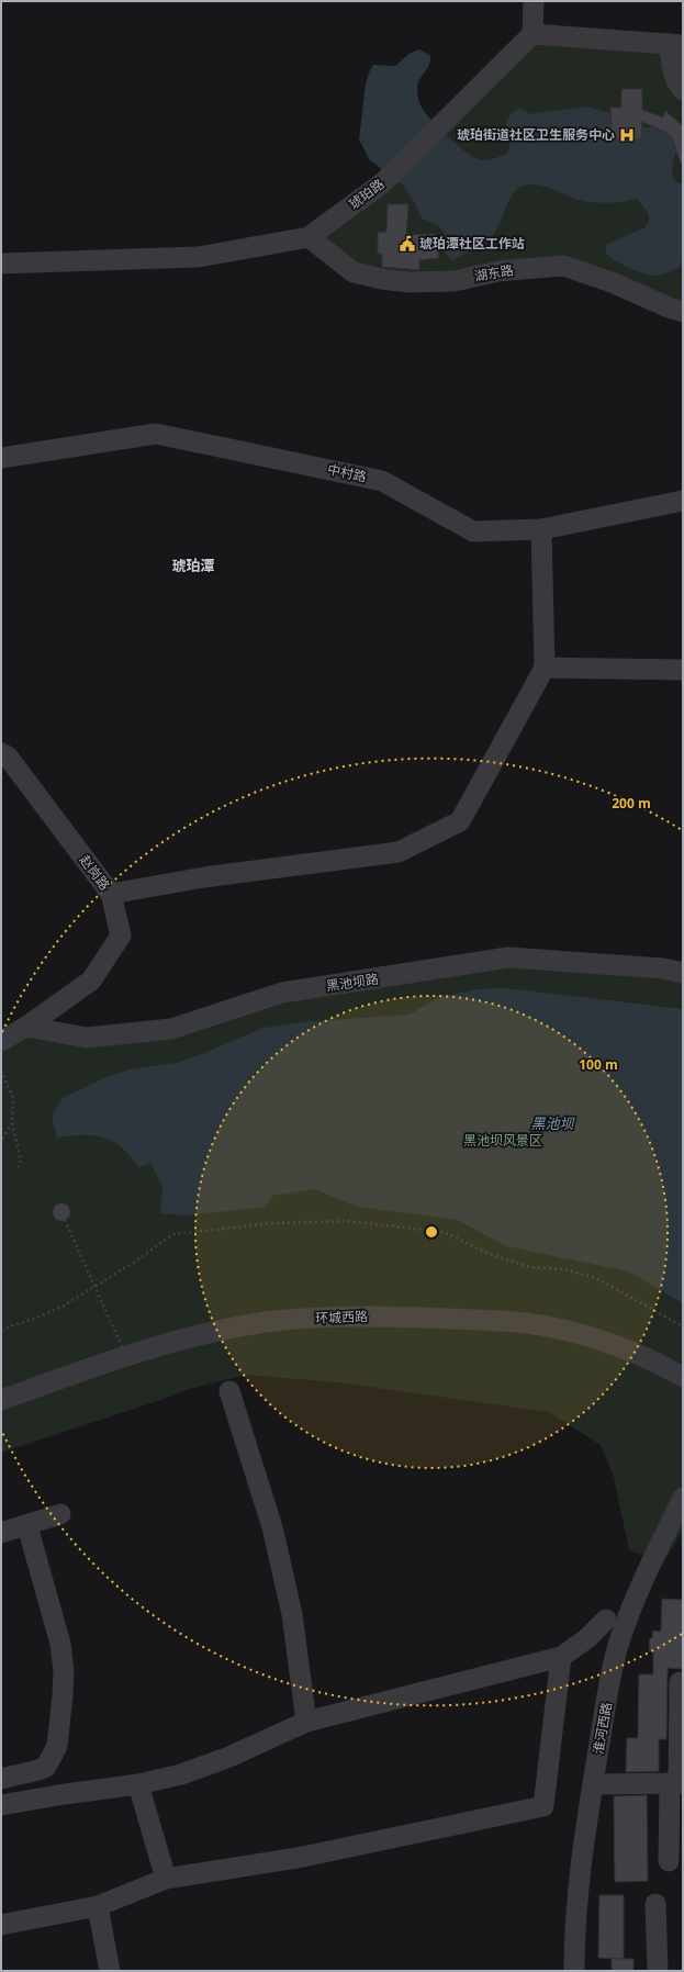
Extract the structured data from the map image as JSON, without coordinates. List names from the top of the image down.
{
  "streets": {
    "street": [
      "琥珀路",
      "湖东路",
      "中村路",
      "赵岗路",
      "黑池坝路",
      "环城西路",
      "淮河西路"
    ]
  },
  "crossings": [
    ["琥珀路", "湖东路"],
    ["赵岗路", "黑池坝路"]
  ],
  "districts": ["琥珀潭"],
  "water": ["黑池坝"],
  "parks": ["黑池坝风景区"],
  "places": {
    "hospital": ["琥珀街道社区卫生服务中心"],
    "public building": ["琥珀潭社区工作站"]
  },
  "rings": ["200 m", "100 m"]
}
